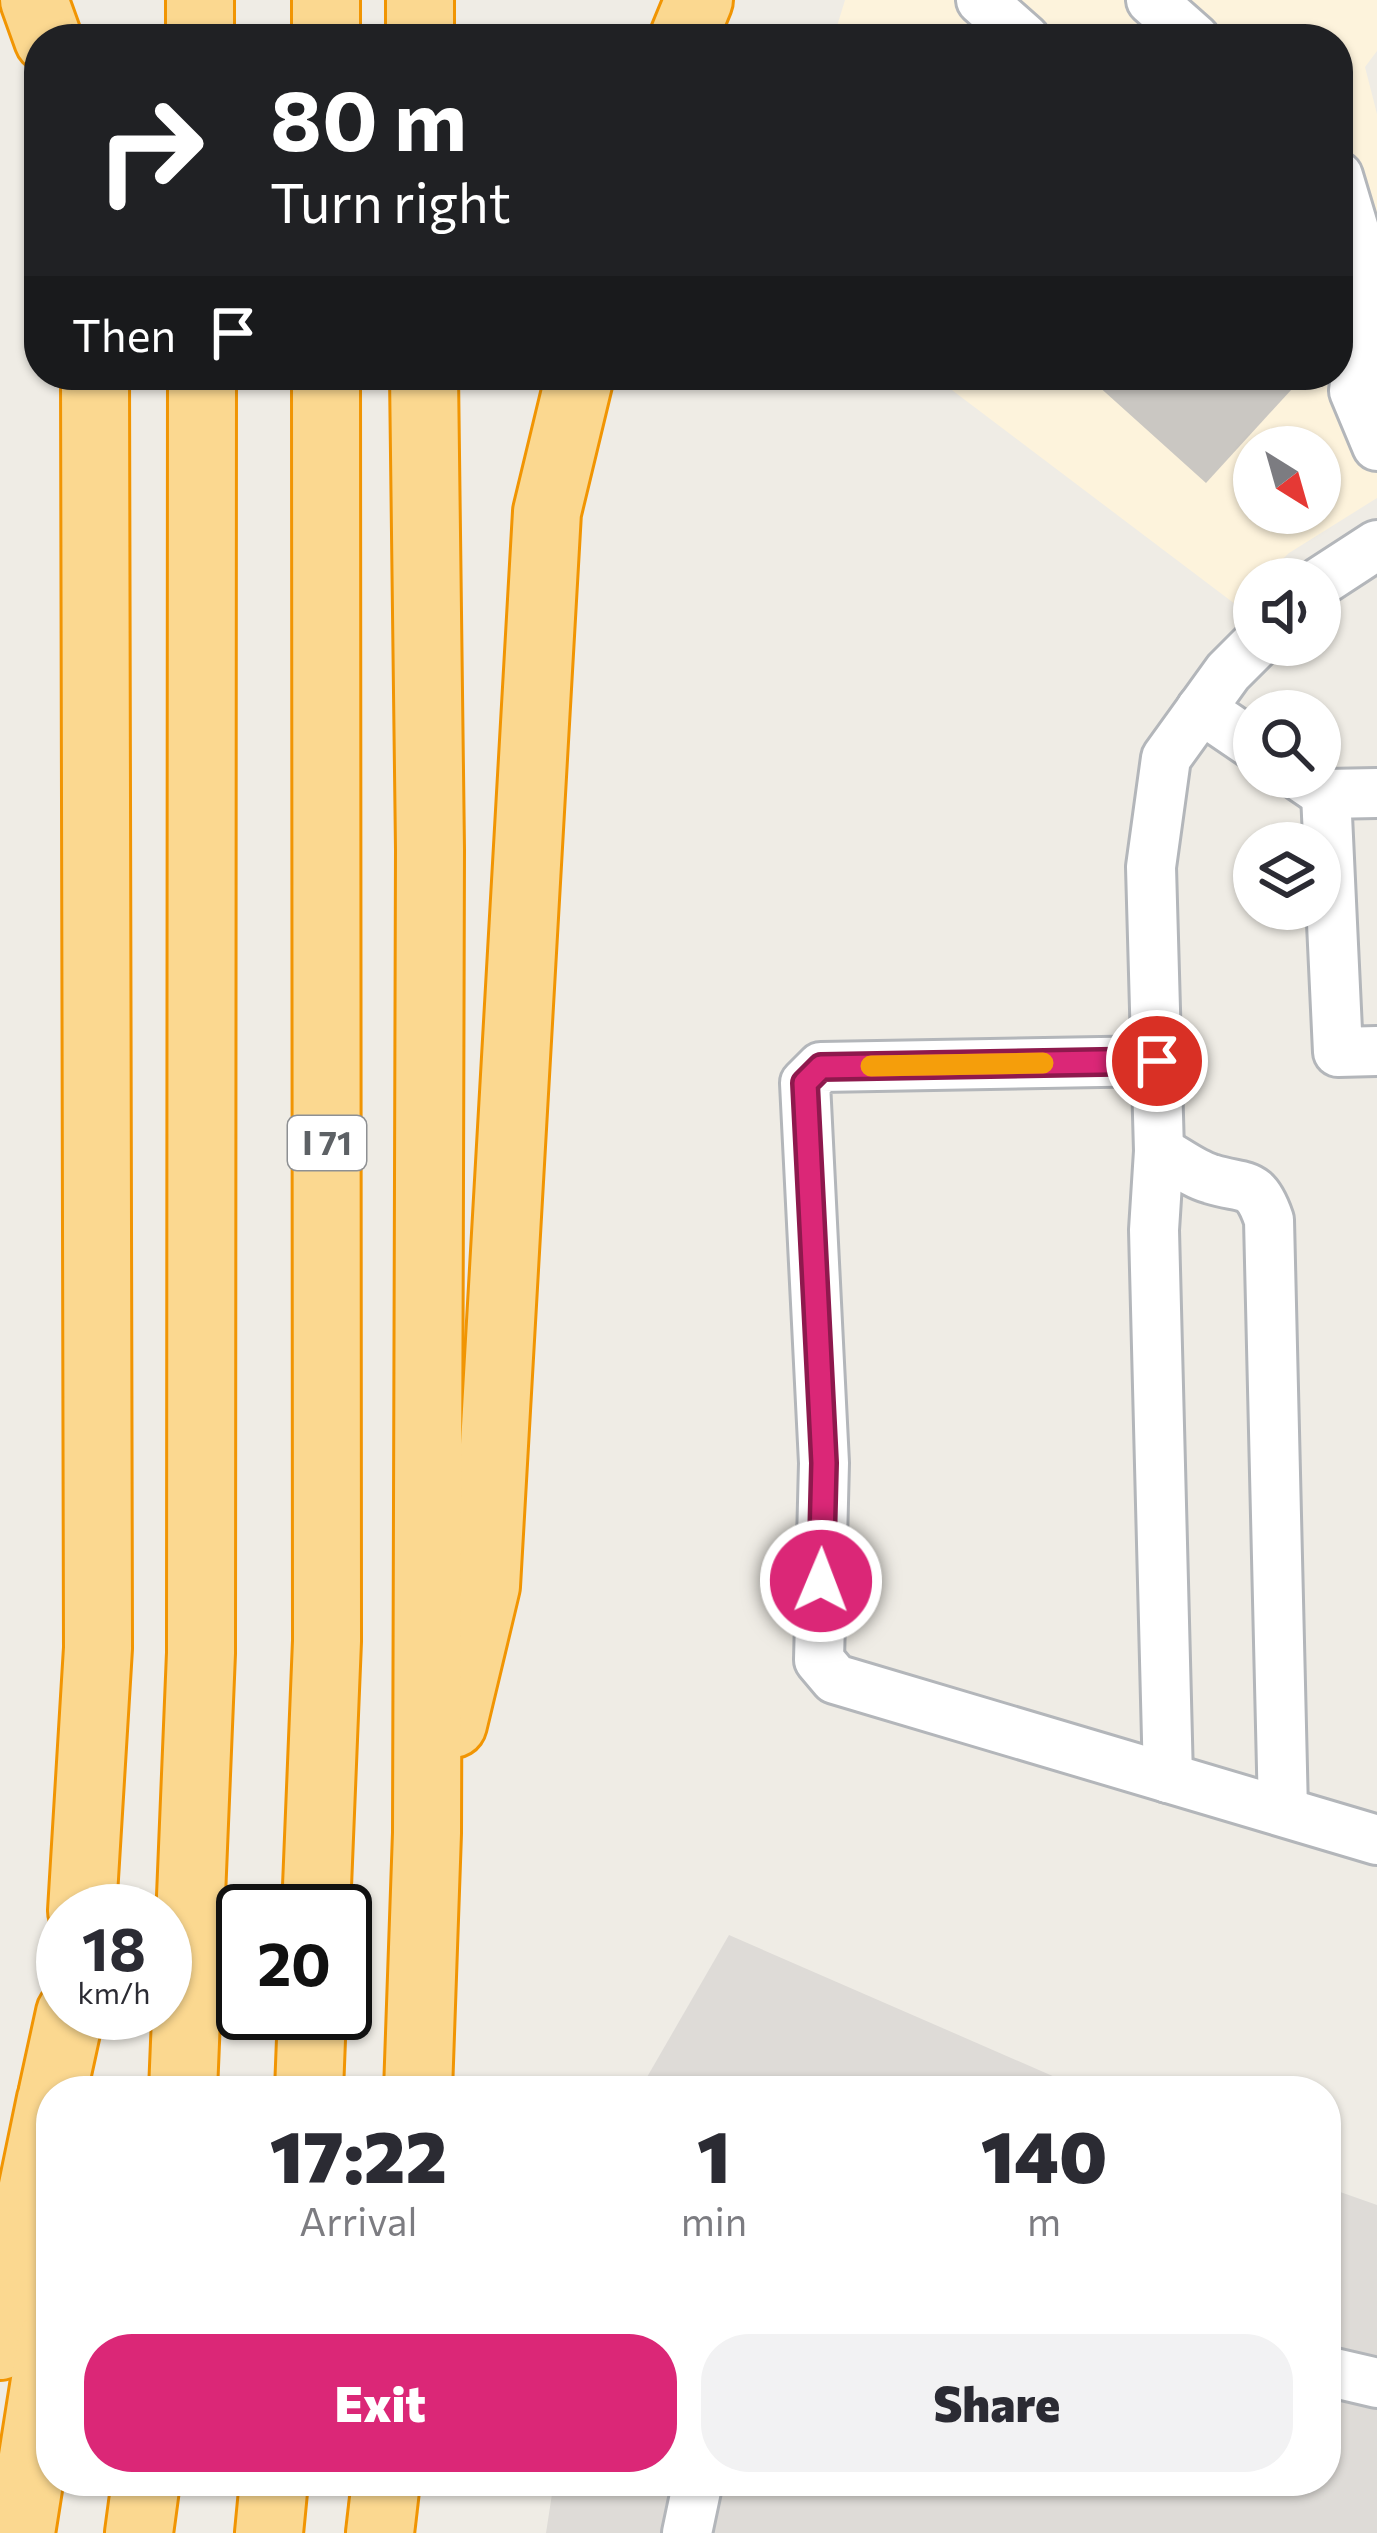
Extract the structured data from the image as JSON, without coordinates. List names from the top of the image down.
{
  "streets": {
    "highway": ["I 71"]
  },
  "north": "bottom right",
  "page": {
    "turn": ["80 m", "Turn right"],
    "then": "Then",
    "speed": "18 km/h",
    "limit": "20",
    "eta": [
      "17:22",
      "Arrival",
      "1",
      "min",
      "140",
      "m"
    ],
    "buttons": ["Exit", "Share"]
  }
}
